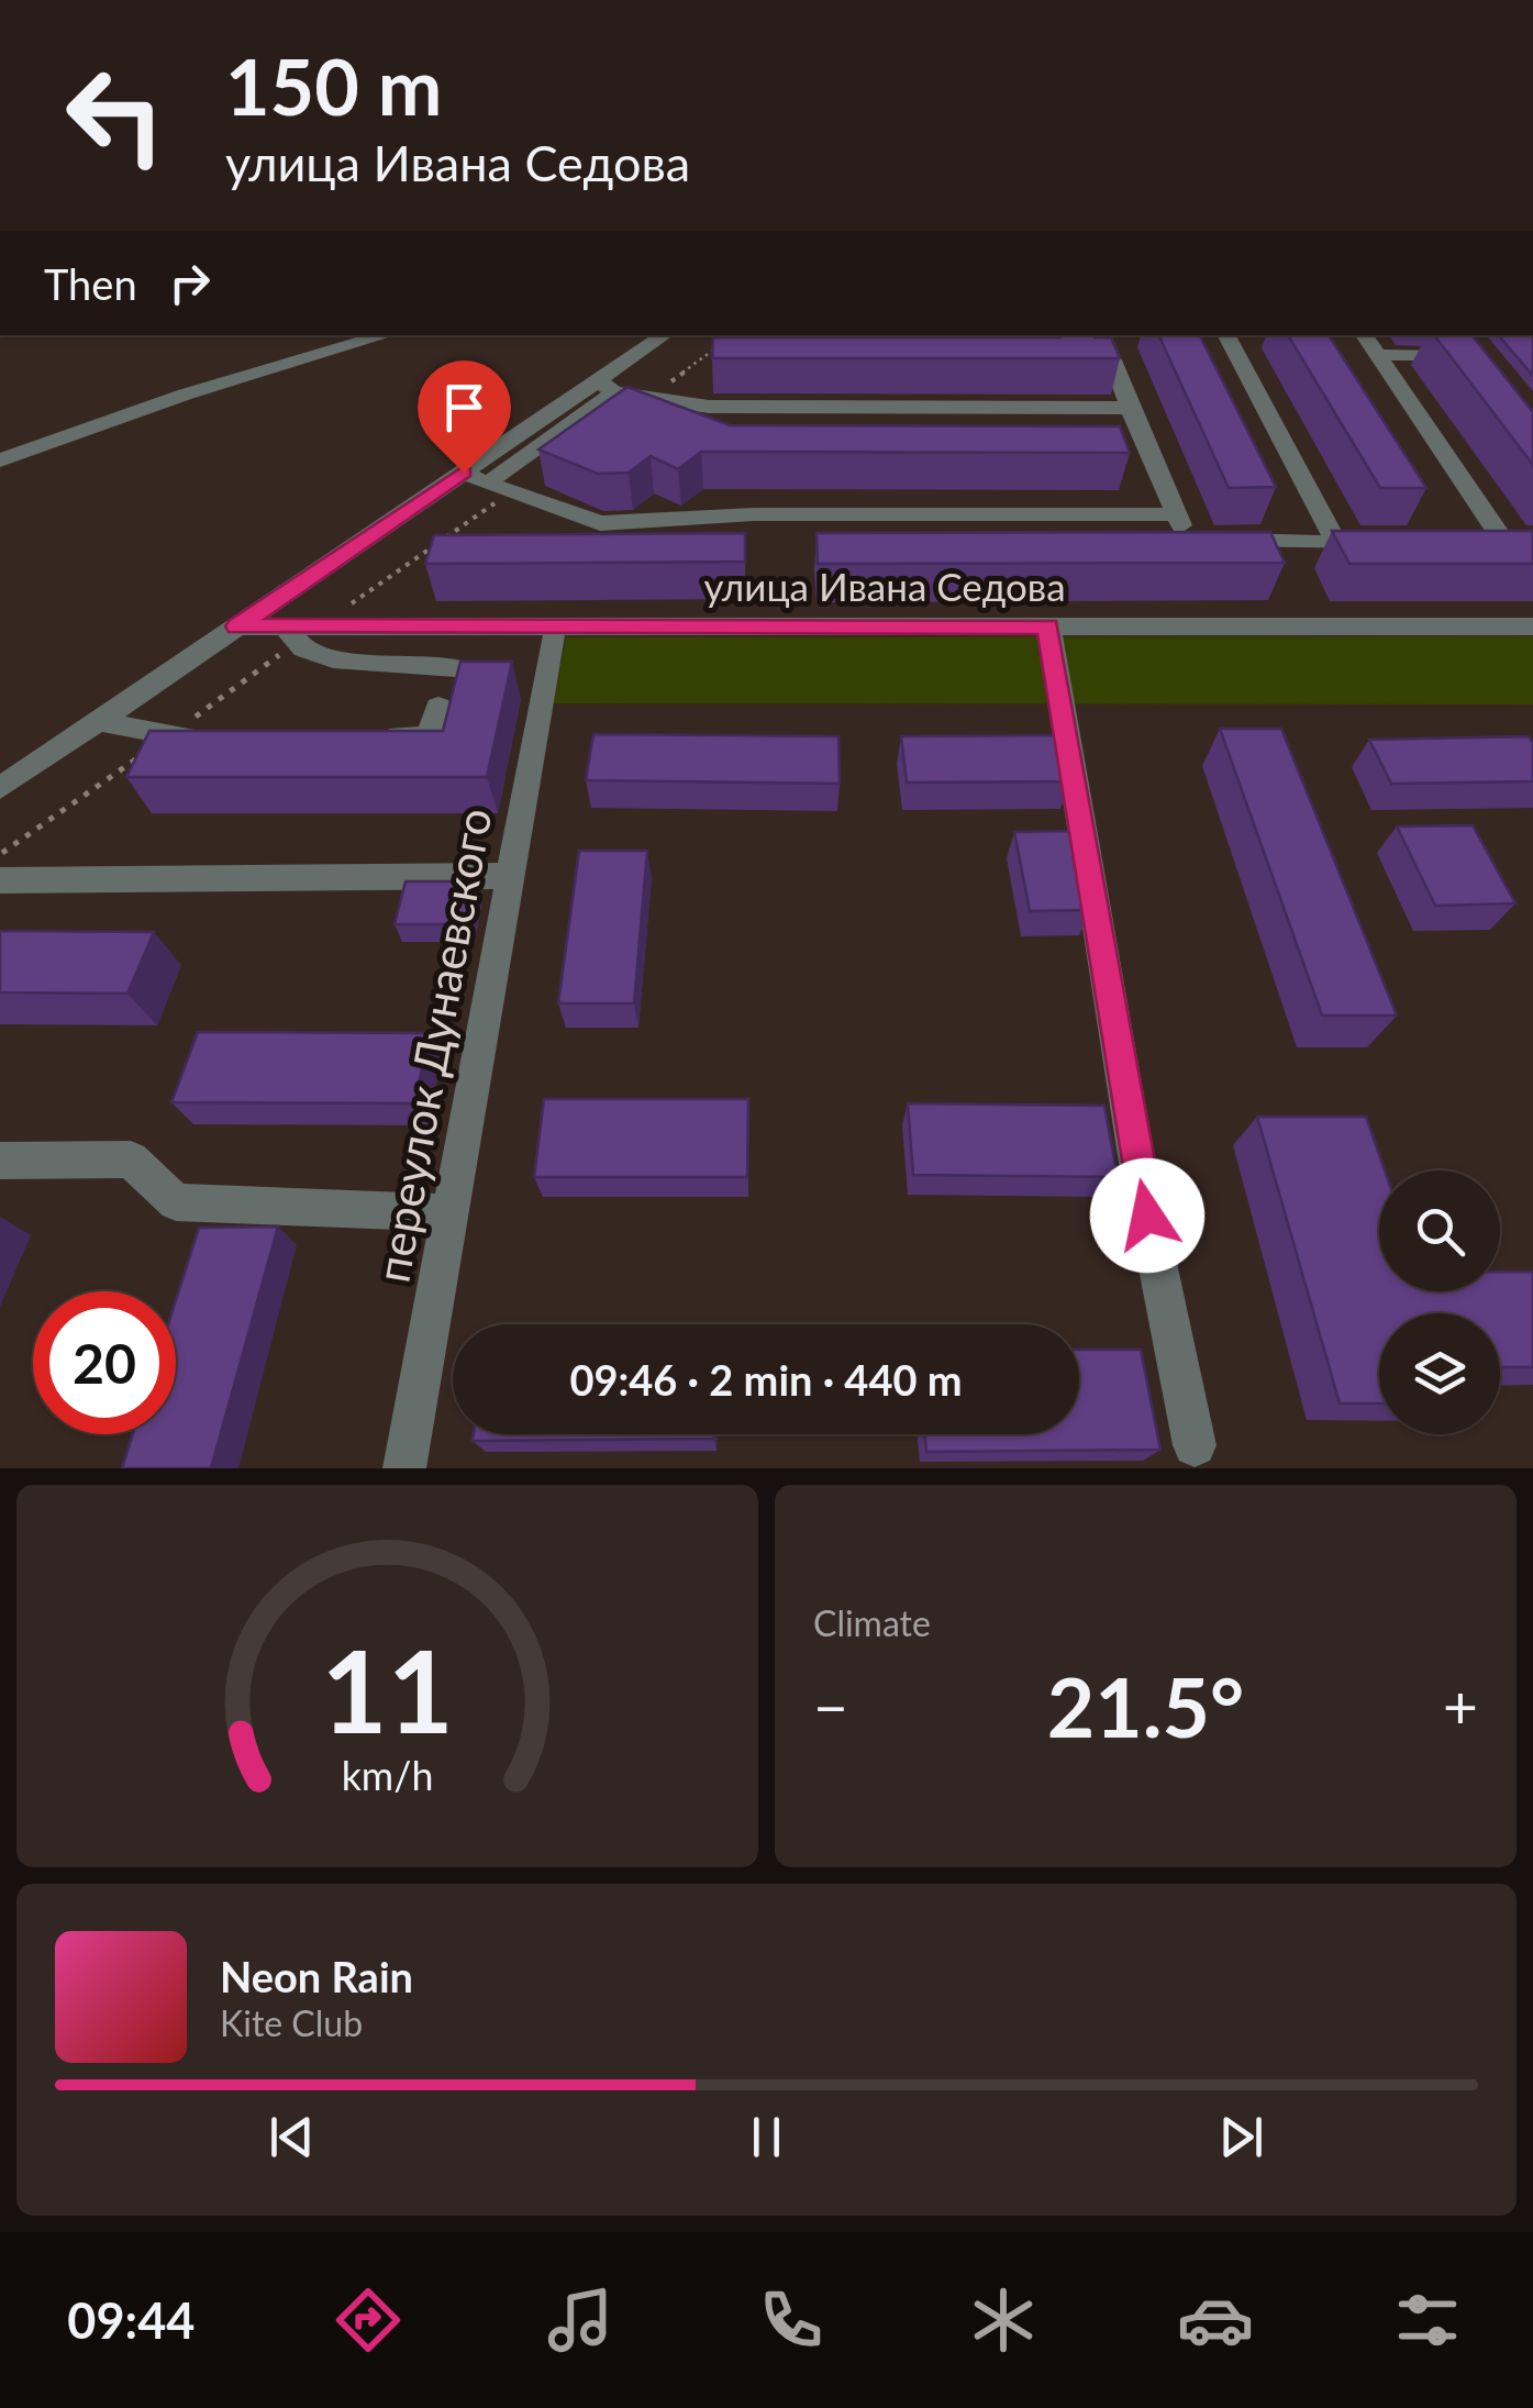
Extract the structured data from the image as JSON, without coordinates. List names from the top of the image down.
{
  "streets": {
    "street": ["улица Ивана Седова", "переулок Дунаевского"]
  },
  "page": {
    "turn": ["150 m", "улица Ивана Седова"],
    "then": "Then",
    "limit": "20",
    "trip": "09:46 · 2 min · 440 m",
    "tile": "Climate",
    "heat": ["−", "21.5°", "+"],
    "song": ["Neon Rain", "Kite Club"],
    "tabs": "09:44",
    "gauge": ["11", "km/h"]
  }
}
